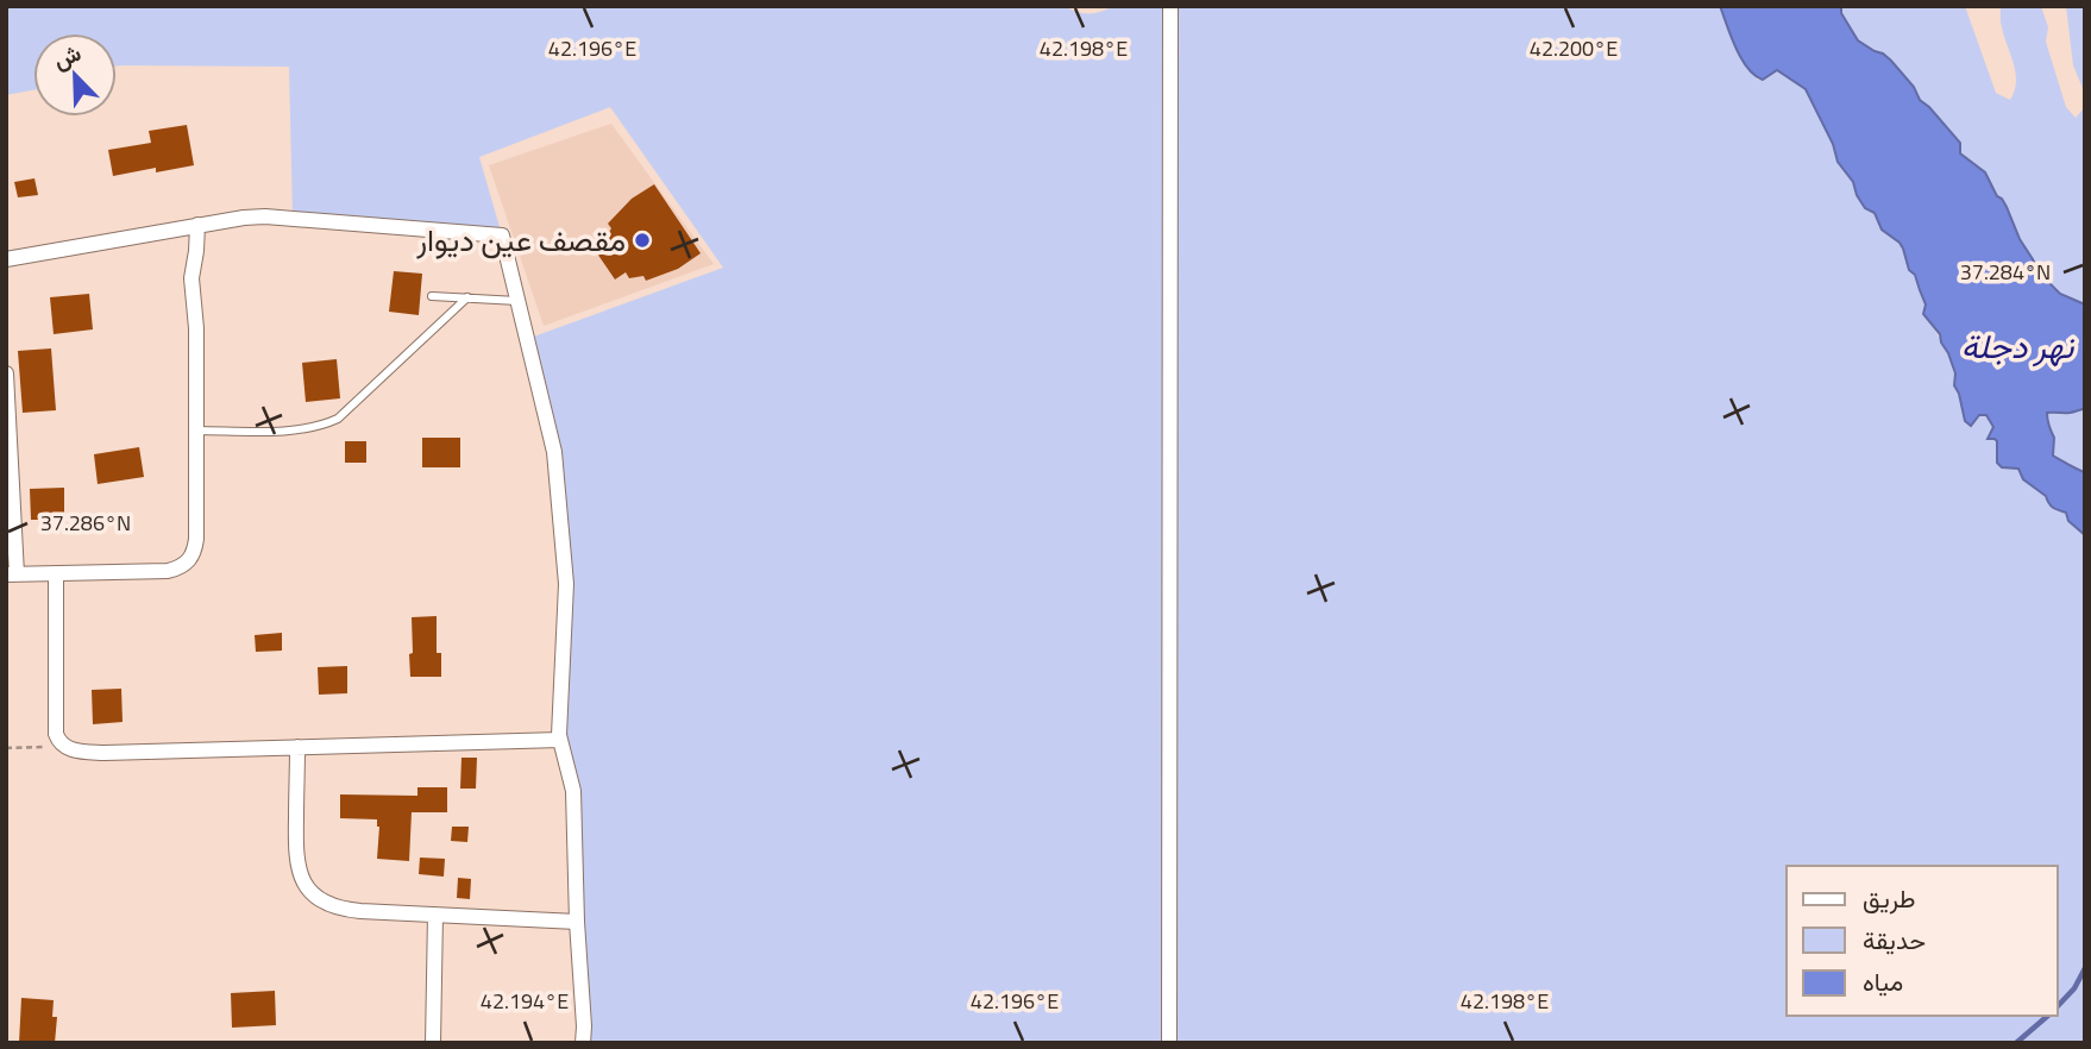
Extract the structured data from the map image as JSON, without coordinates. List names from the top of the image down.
{
  "water": ["نهر دجلة"],
  "places": ["مقصف عين ديوار"],
  "legend": ["طريق", "حديقة", "مياه"],
  "north": "top left",
  "coordinates": [
    "42.196°E",
    "42.198°E",
    "42.200°E",
    "37.284°N",
    "37.286°N",
    "42.194°E"
  ]
}
